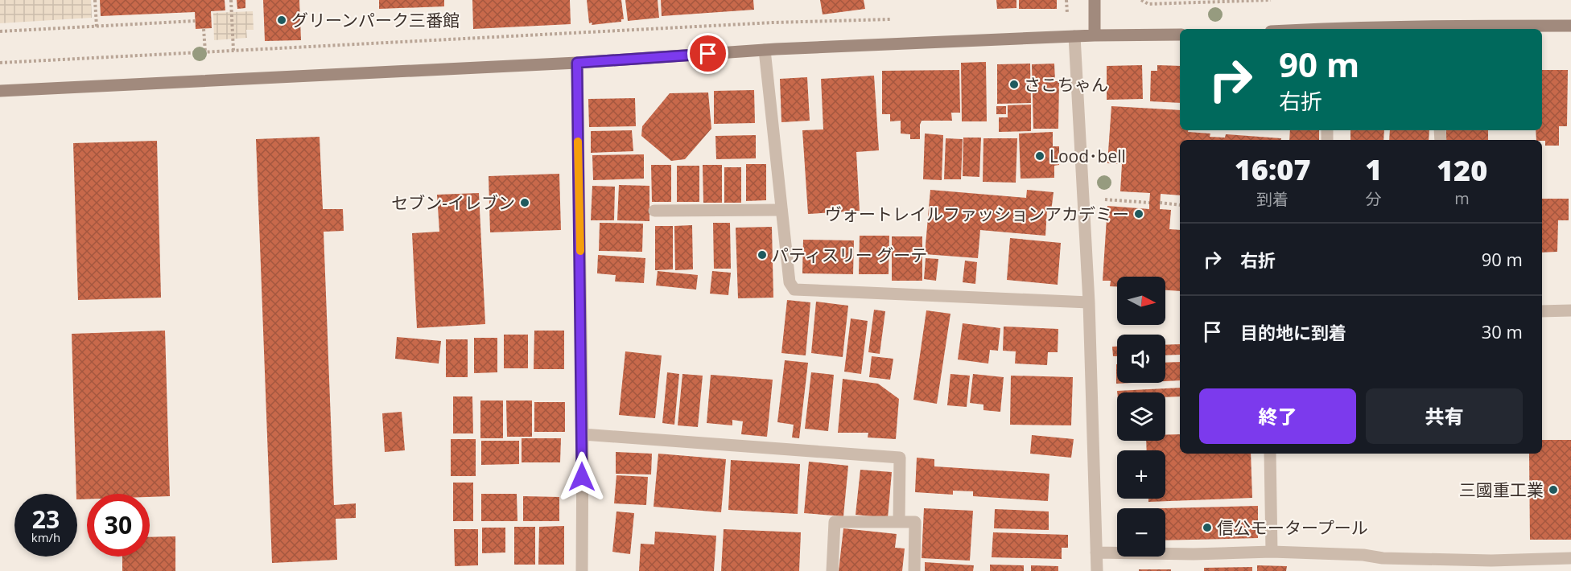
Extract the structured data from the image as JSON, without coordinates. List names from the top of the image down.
{
  "places": [
    "グリーンパーク三番館",
    "さこちゃん",
    "Lood･bell",
    "セブン-イレブン",
    "ヴォートレイルファッションアカデミー",
    "パティスリー グーテ",
    "三國重工業",
    "信公モータープール"
  ],
  "north": "right",
  "page": {
    "turn": ["90 m", "右折"],
    "eta": [
      "16:07",
      "到着",
      "1",
      "分",
      "120",
      "m"
    ],
    "list": [
      {
        "name": "右折",
        "value": "90 m"
      },
      {
        "name": "目的地に到着",
        "value": "30 m"
      }
    ],
    "map_buttons": ["+", "−"],
    "buttons": ["終了", "共有"],
    "speed": "23 km/h",
    "limit": "30"
  }
}
